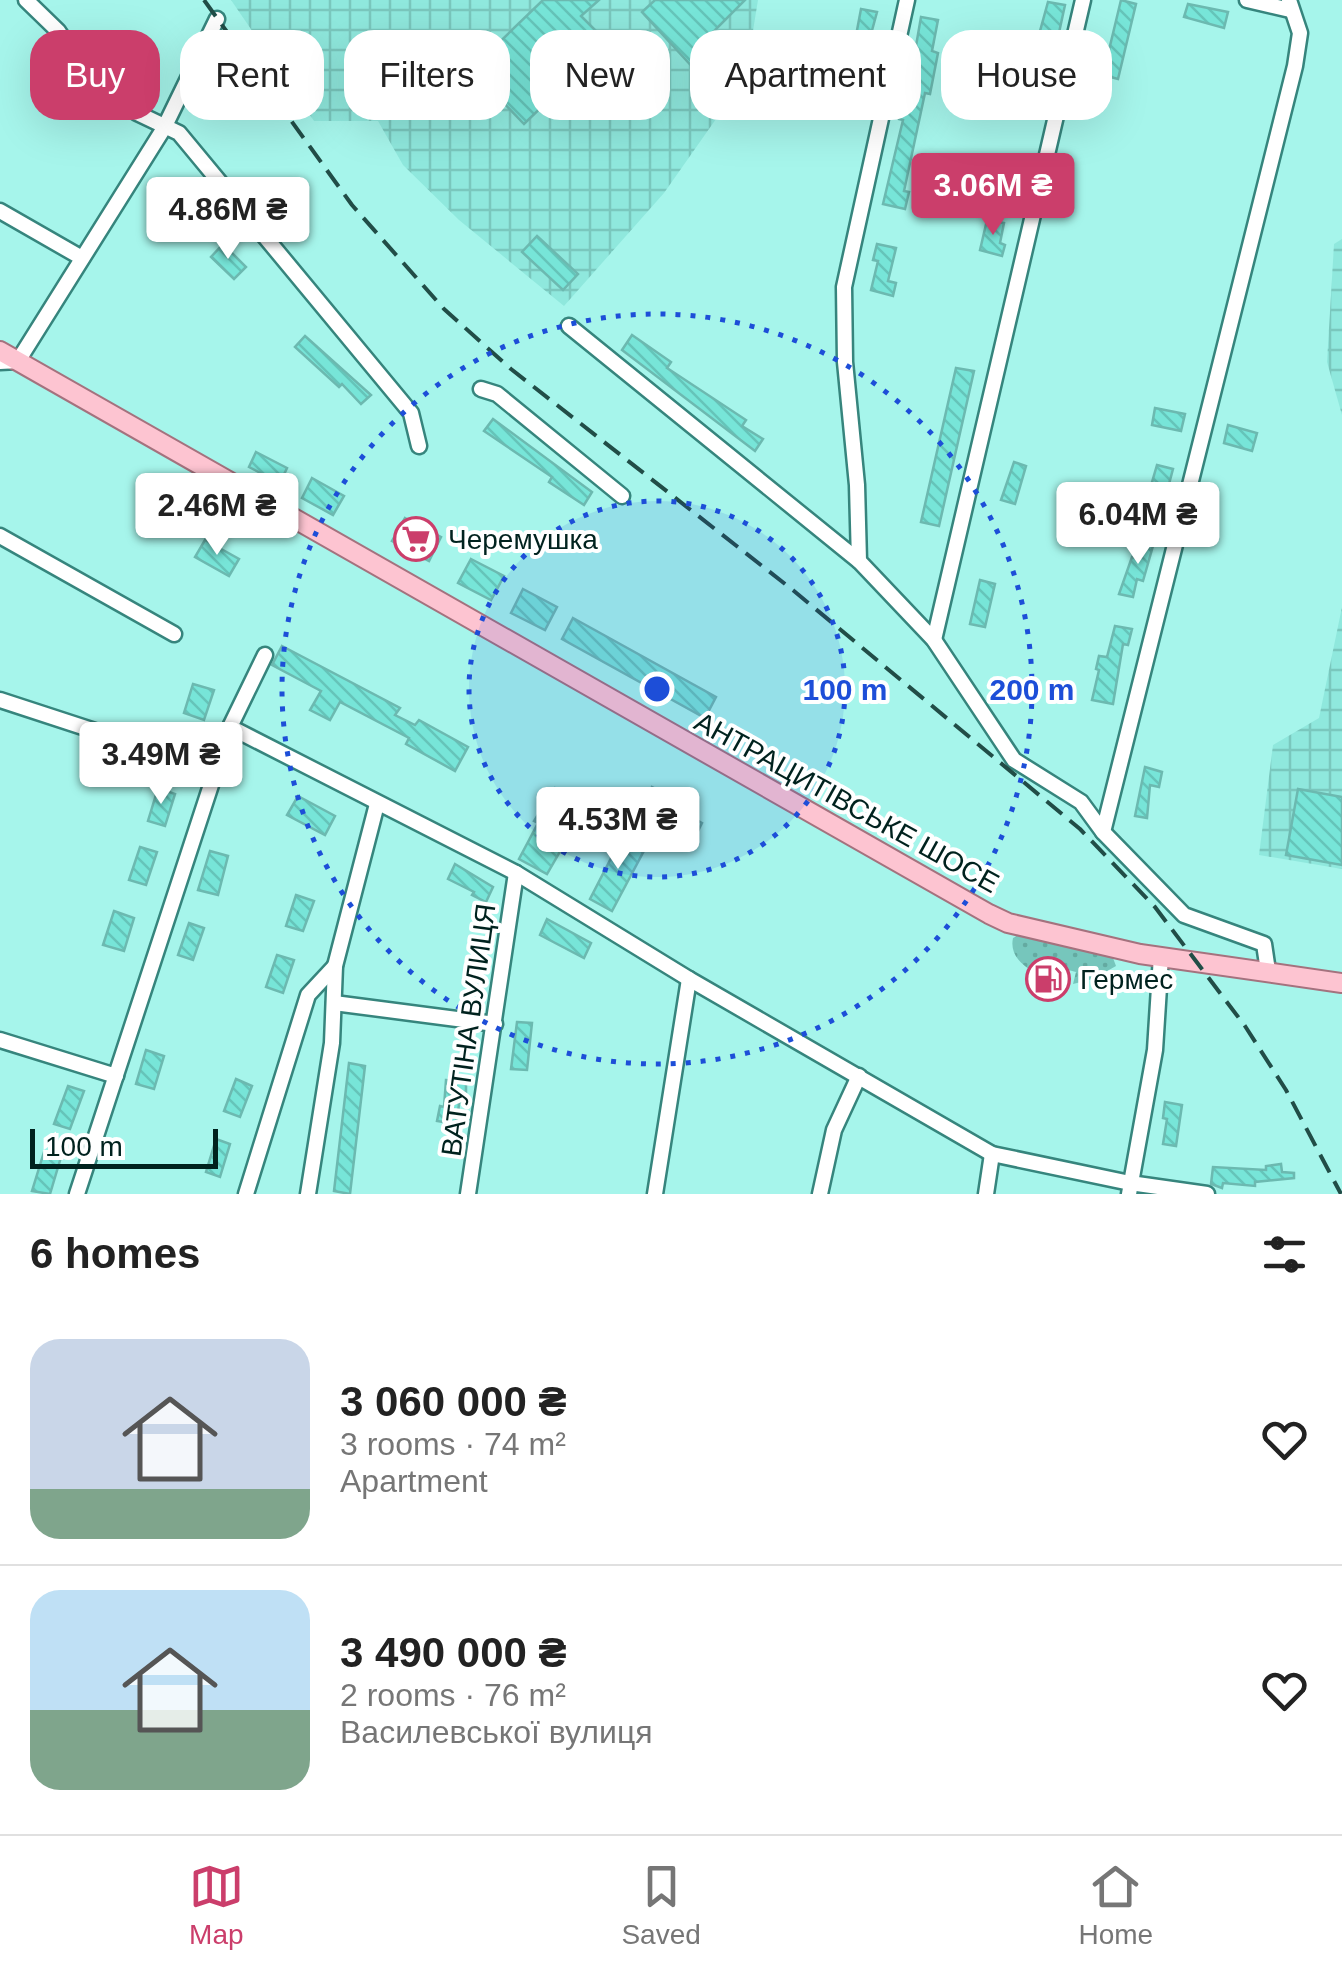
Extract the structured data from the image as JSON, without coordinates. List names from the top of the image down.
{
  "streets": {
    "main road": ["АНТРАЦИТІВСЬКЕ ШОСЕ"],
    "street": ["ВАТУТІНА ВУЛИЦЯ"]
  },
  "places": {
    "supermarket": ["Черемушка"],
    "fuel station": ["Гермес"]
  },
  "scale_bar": "100 m",
  "page": {
    "chip": [
      "Buy",
      "Rent",
      "Filters",
      "New",
      "Apartment",
      "House"
    ],
    "price": [
      "3.06M ₴",
      "4.86M ₴",
      "2.46M ₴",
      "6.04M ₴",
      "3.49M ₴",
      "4.53M ₴"
    ],
    "scale": "100 m",
    "heading": "6 homes",
    "list": [
      {
        "name": "3 060 000 ₴",
        "note": "3 rooms · 74 m² · Apartment"
      },
      {
        "name": "3 490 000 ₴",
        "note": "2 rooms · 76 m² · Василевської вулиця"
      }
    ],
    "tabs": ["Map", "Saved", "Home"]
  },
  "rings": ["100 m", "200 m"]
}
